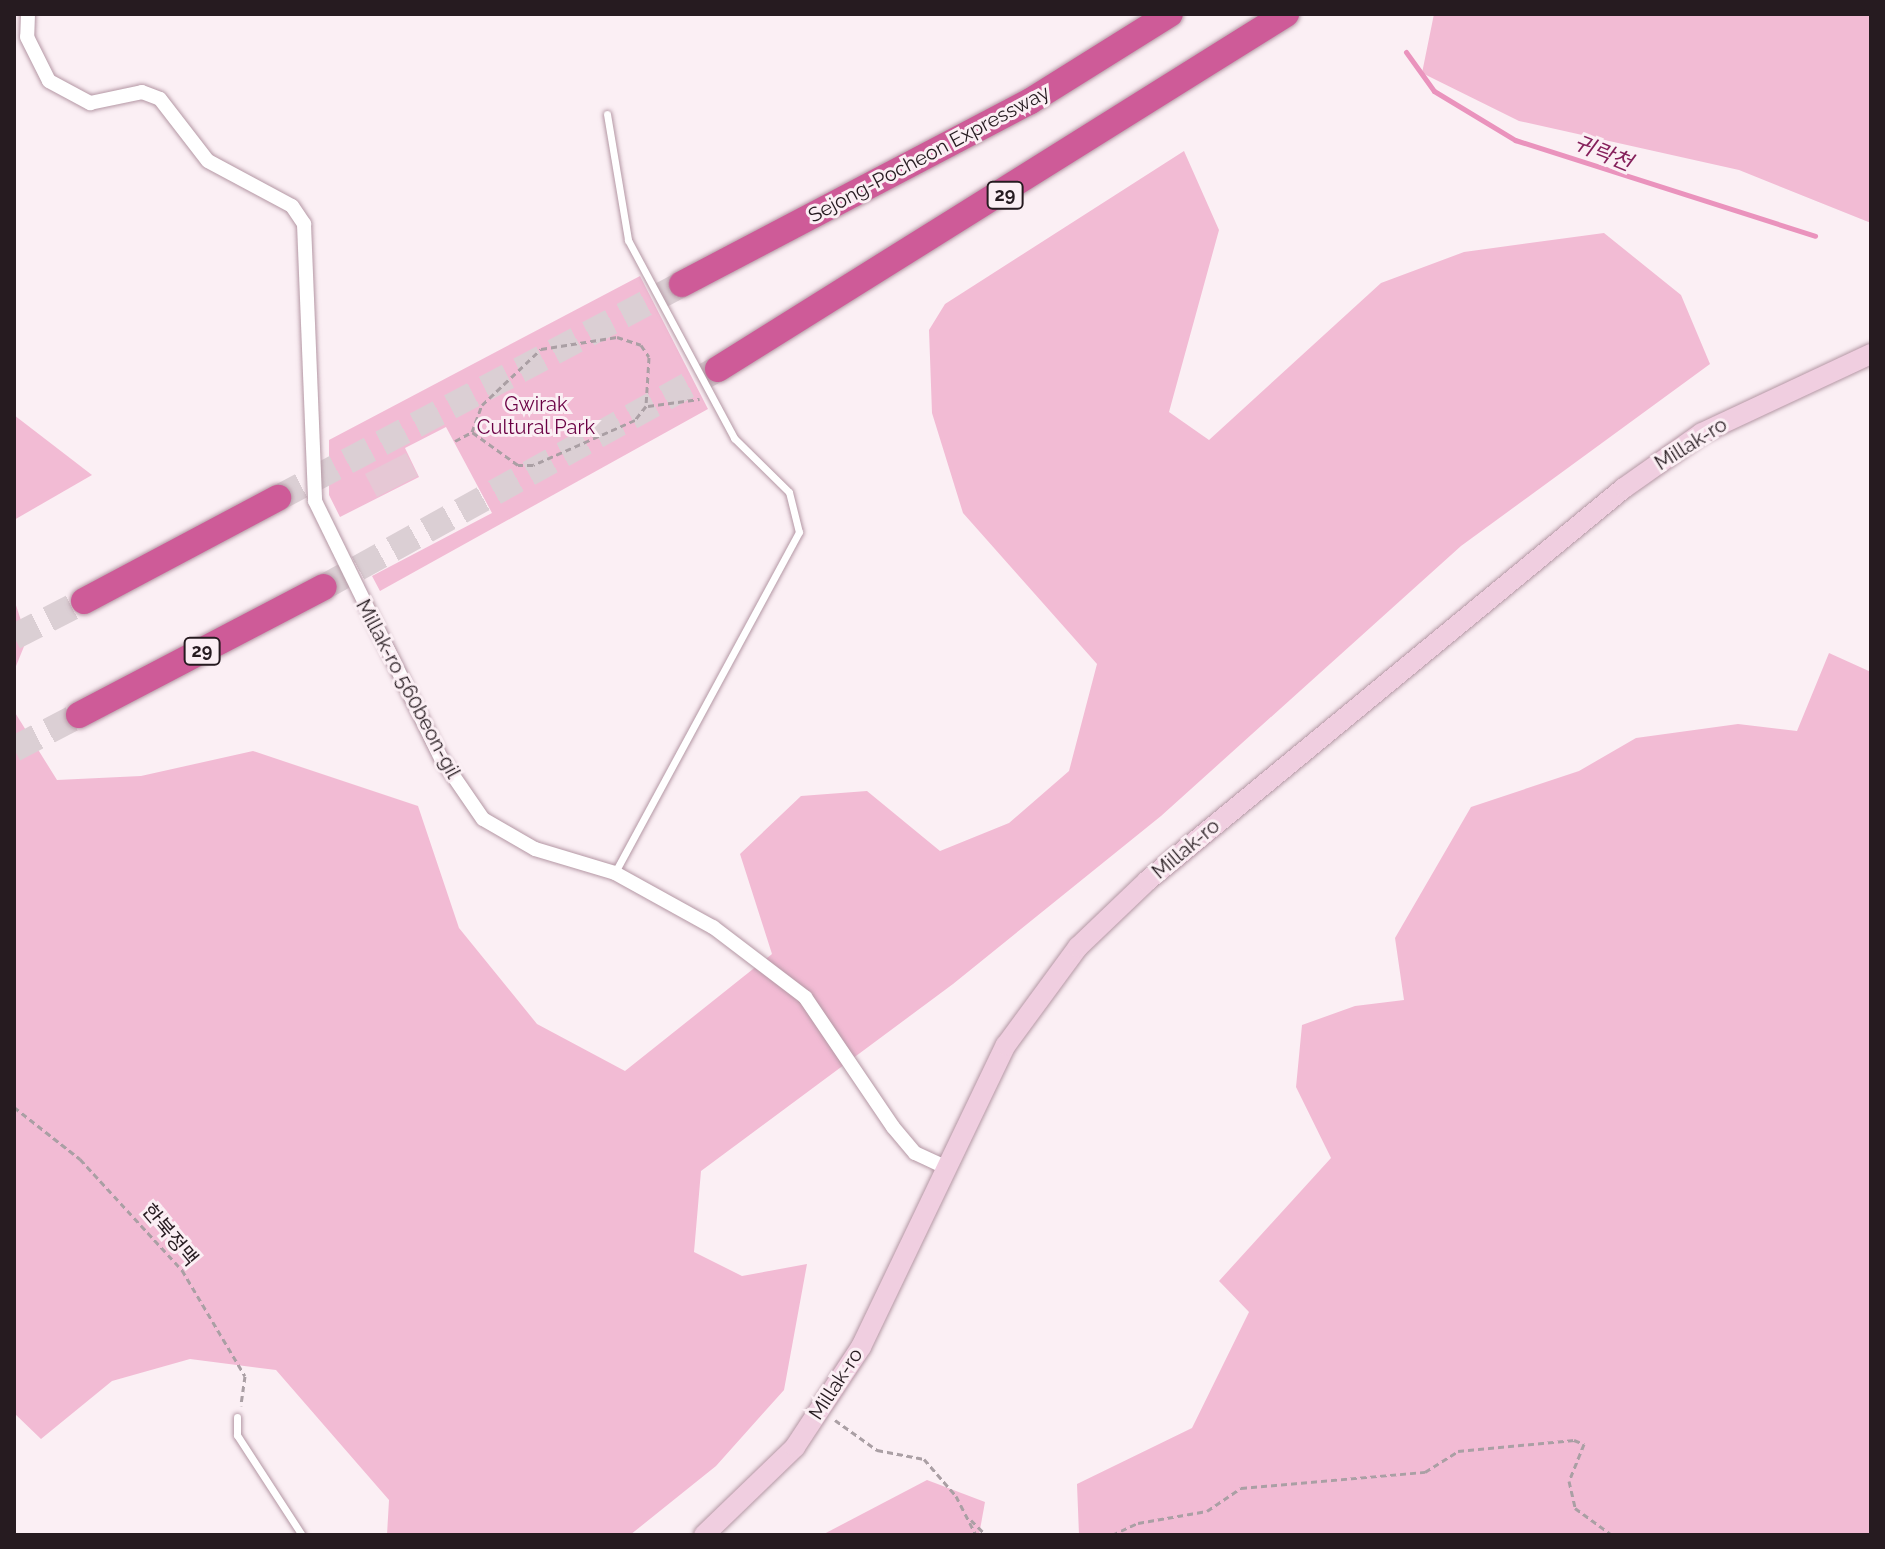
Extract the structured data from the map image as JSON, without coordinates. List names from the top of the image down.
{
  "streets": {
    "highway": ["Sejong-Pocheon Expressway", "29"],
    "main road": ["Millak-ro"],
    "street": ["Millak-ro 560beon-gil"],
    "path": ["한북정맥"]
  },
  "crossings": [
    ["Millak-ro", "Millak-ro 560beon-gil"]
  ],
  "water": ["귀락천"],
  "parks": ["Gwirak Cultural Park"]
}
